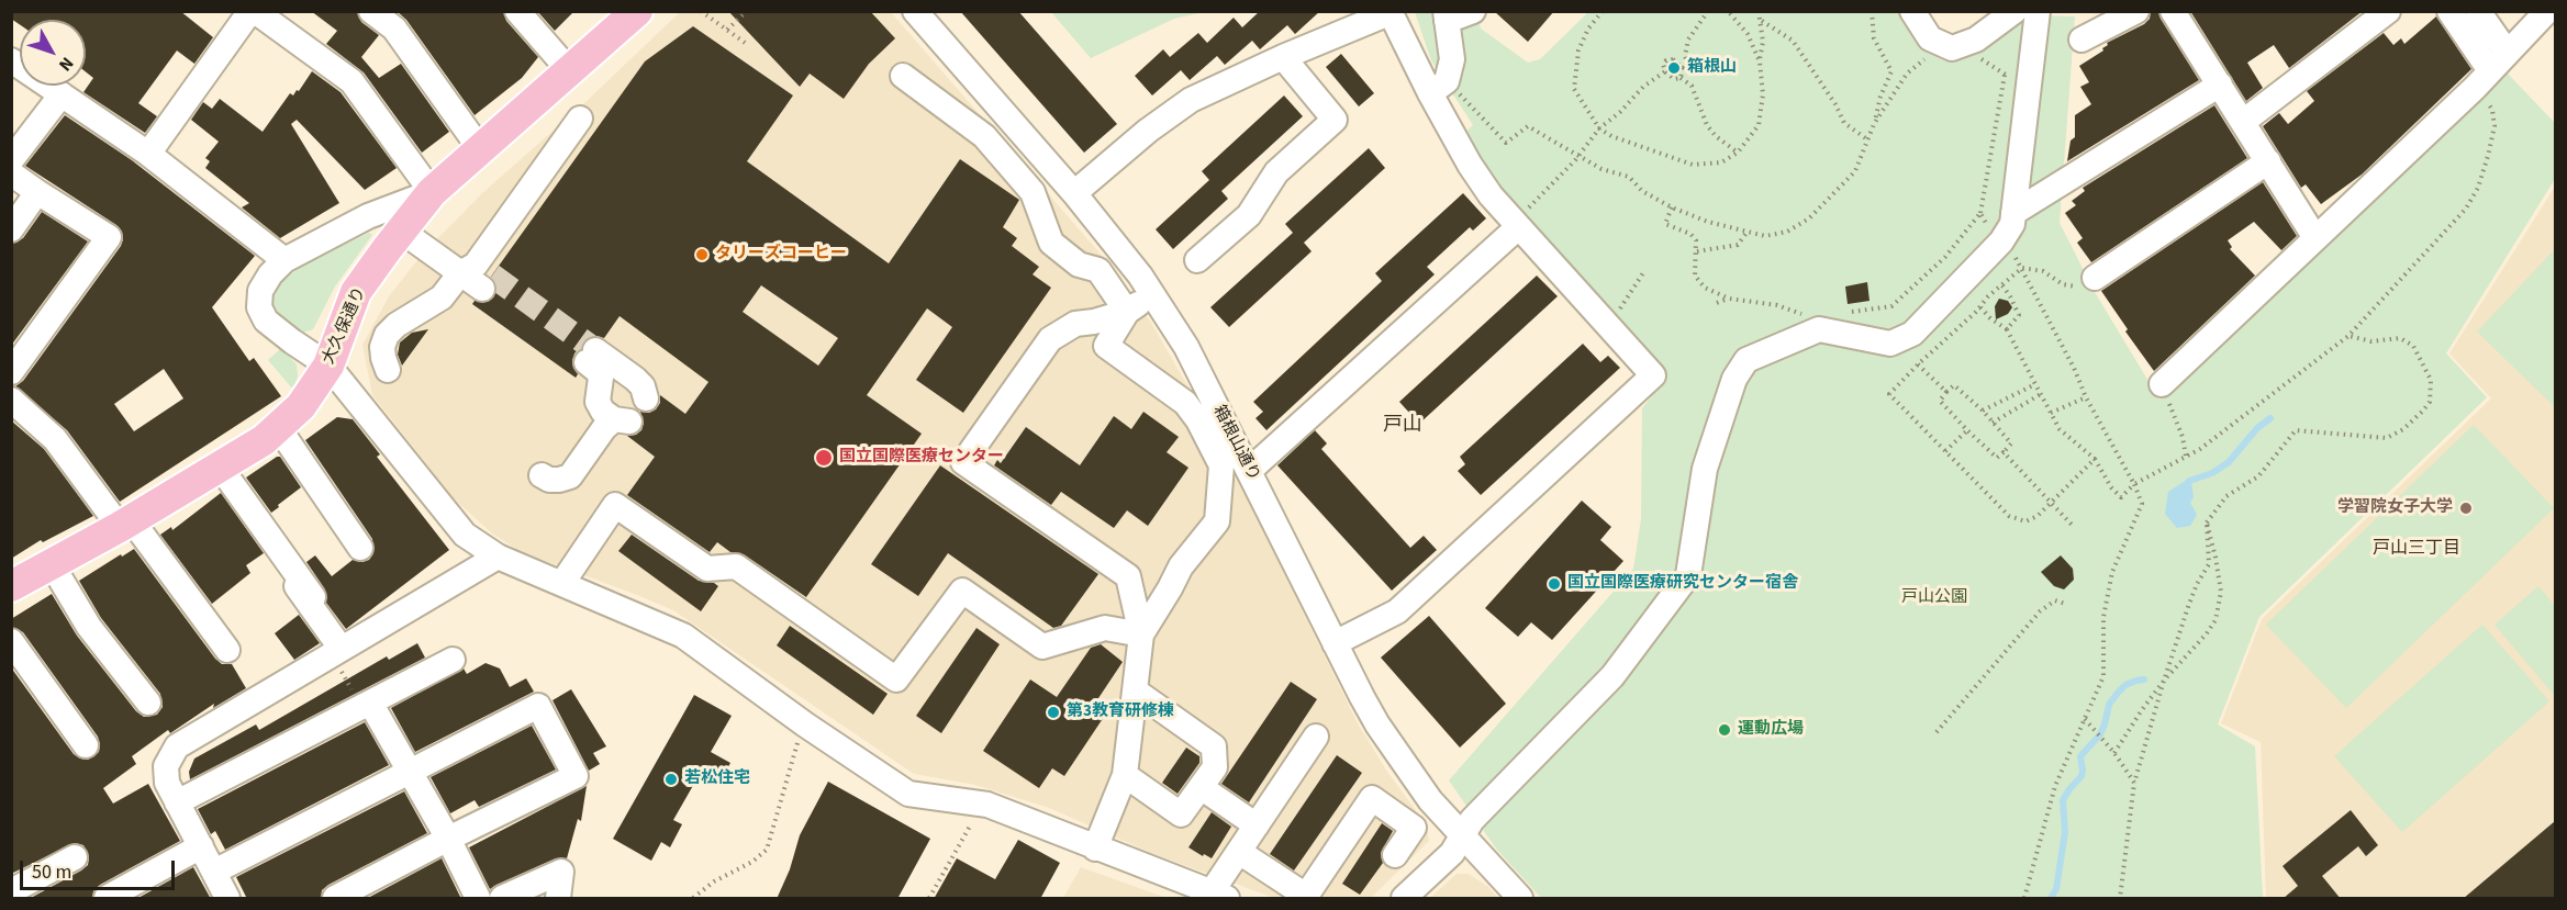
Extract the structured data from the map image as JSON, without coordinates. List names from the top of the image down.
{
  "streets": {
    "main road": ["大久保通り"],
    "street": ["箱根山通り"]
  },
  "districts": ["戸山", "戸山三丁目"],
  "parks": ["戸山公園"],
  "places": [
    "箱根山",
    "タリーズコーヒー",
    "国立国際医療センター",
    "学習院女子大学",
    "国立国際医療研究センター宿舎",
    "第3教育研修棟",
    "運動広場",
    "若松住宅"
  ],
  "scale_bar": "50 m",
  "north": "bottom right"
}
